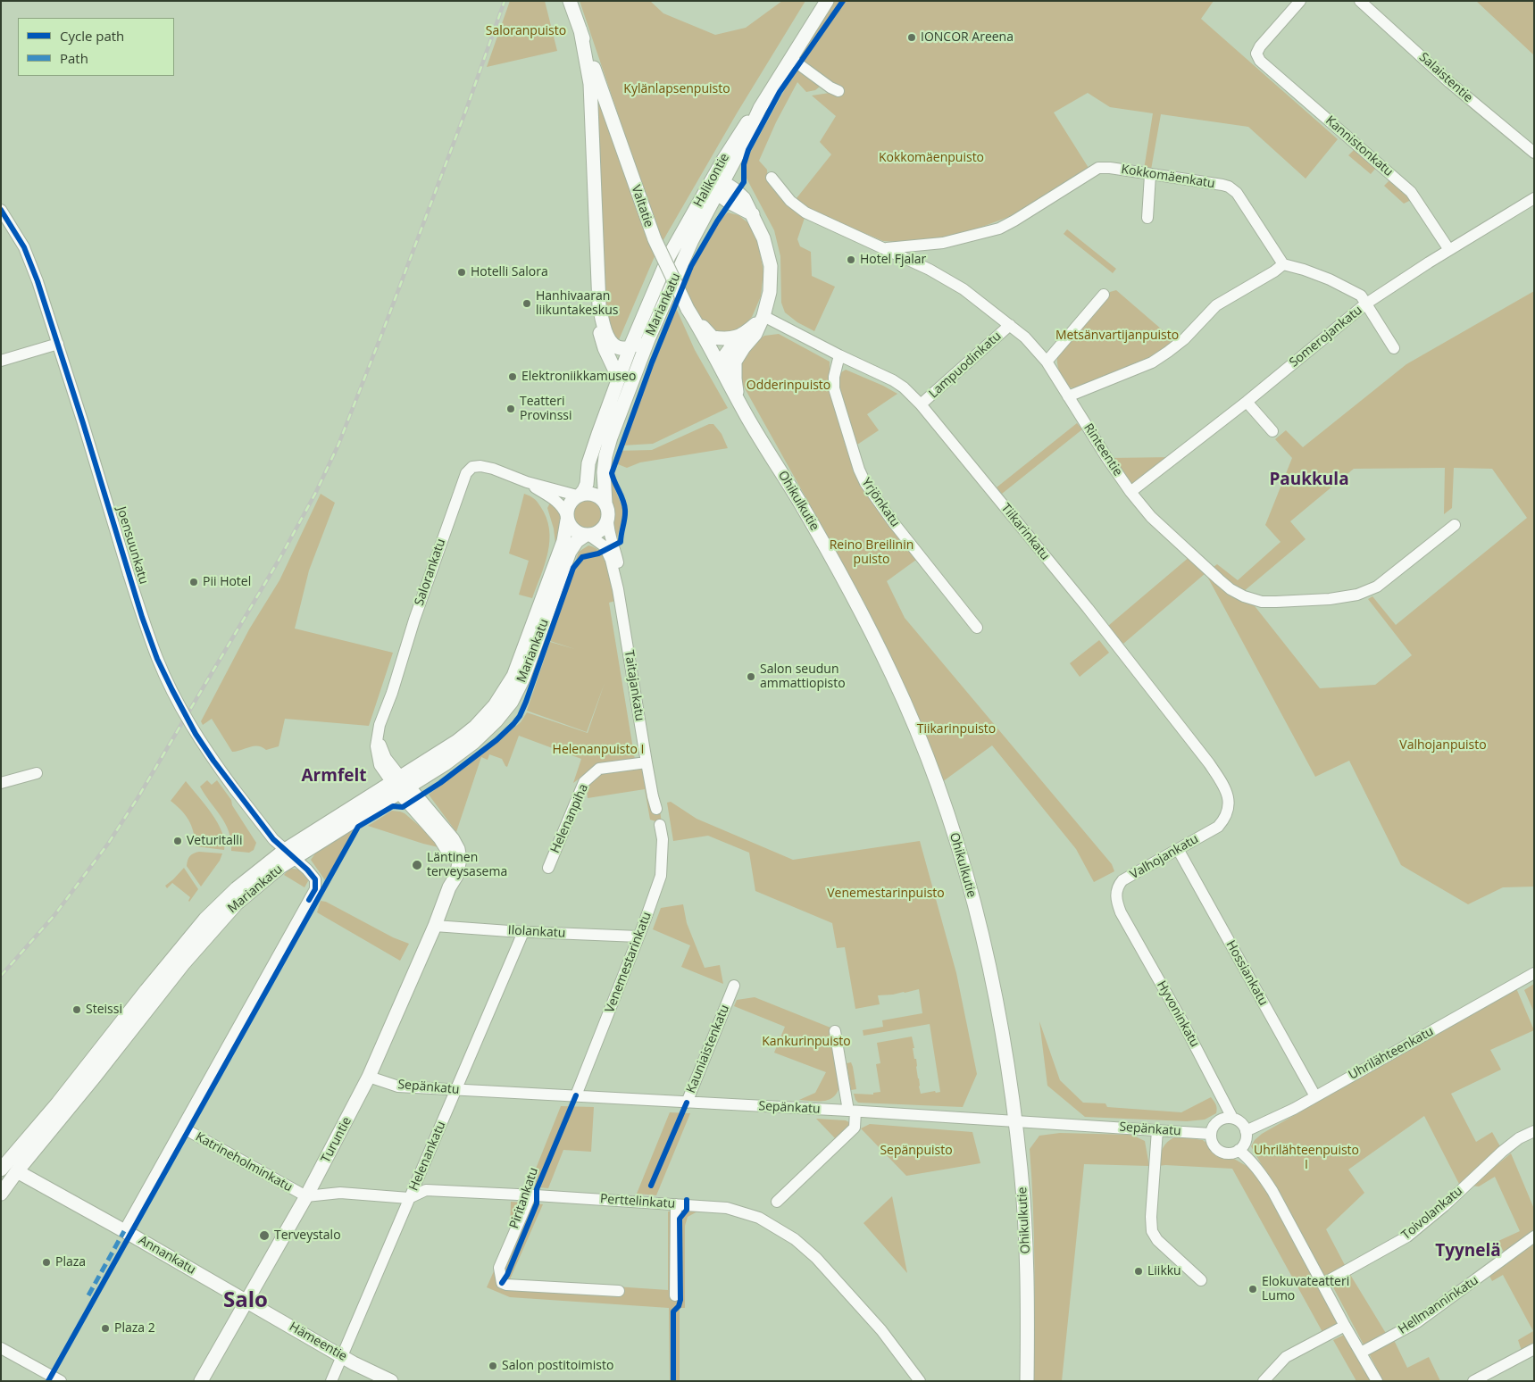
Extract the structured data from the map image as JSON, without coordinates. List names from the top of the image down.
{
  "streets": {
    "main road": [
      "Halikontie",
      "Valtatie",
      "Mariankatu",
      "Ohikulkutie",
      "Turuntie",
      "Annankatu",
      "Hämeentie"
    ],
    "street": [
      "Salaistentie",
      "Kannistonkatu",
      "Kokkomäenkatu",
      "Somerojankatu",
      "Lampuodinkatu",
      "Rinteentie",
      "Yrjönkatu",
      "Tiikarinkatu",
      "Joensuunkatu",
      "Salorankatu",
      "Taitajankatu",
      "Helenanpiha",
      "Valhojankatu",
      "Ilolankatu",
      "Venemestarinkatu",
      "Hossiankatu",
      "Hyvoninkatu",
      "Kauniaistenkatu",
      "Uhrilähteenkatu",
      "Sepänkatu",
      "Helenankatu",
      "Katrineholminkatu",
      "Piritankatu",
      "Perttelinkatu",
      "Toivolankatu",
      "Hellmanninkatu"
    ]
  },
  "crossings": [
    ["Kannistonkatu", "Somerojankatu"],
    ["Kokkomäenkatu", "Rinteentie"],
    ["Halikontie", "Mariankatu"],
    ["Valtatie", "Ohikulkutie"],
    ["Mariankatu", "Joensuunkatu"],
    ["Mariankatu", "Salorankatu"],
    ["Mariankatu", "Taitajankatu"],
    ["Mariankatu", "Turuntie"],
    ["Mariankatu", "Annankatu"],
    ["Somerojankatu", "Rinteentie"],
    ["Lampuodinkatu", "Rinteentie"],
    ["Lampuodinkatu", "Tiikarinkatu"],
    ["Ohikulkutie", "Sepänkatu"],
    ["Yrjönkatu", "Tiikarinkatu"],
    ["Tiikarinkatu", "Valhojankatu"],
    ["Joensuunkatu", "Katrineholminkatu"],
    ["Salorankatu", "Taitajankatu"],
    ["Salorankatu", "Turuntie"],
    ["Taitajankatu", "Helenanpiha"],
    ["Valhojankatu", "Hossiankatu"],
    ["Valhojankatu", "Hyvoninkatu"],
    ["Ilolankatu", "Venemestarinkatu"],
    ["Ilolankatu", "Turuntie"],
    ["Ilolankatu", "Helenankatu"],
    ["Venemestarinkatu", "Sepänkatu"],
    ["Hossiankatu", "Uhrilähteenkatu"],
    ["Hyvoninkatu", "Uhrilähteenkatu"],
    ["Hyvoninkatu", "Sepänkatu"],
    ["Kauniaistenkatu", "Sepänkatu"],
    ["Uhrilähteenkatu", "Sepänkatu"],
    ["Sepänkatu", "Turuntie"],
    ["Sepänkatu", "Helenankatu"],
    ["Turuntie", "Katrineholminkatu"],
    ["Turuntie", "Perttelinkatu"],
    ["Turuntie", "Annankatu"],
    ["Turuntie", "Hämeentie"],
    ["Helenankatu", "Perttelinkatu"],
    ["Helenankatu", "Hämeentie"],
    ["Katrineholminkatu", "Perttelinkatu"],
    ["Piritankatu", "Perttelinkatu"],
    ["Annankatu", "Hämeentie"]
  ],
  "districts": [
    "Paukkula",
    "Armfelt",
    "Tyynelä",
    "Salo"
  ],
  "parks": [
    "Saloranpuisto",
    "Kylänlapsenpuisto",
    "Kokkomäenpuisto",
    "Metsänvartijanpuisto",
    "Odderinpuisto",
    "Reino Breilinin puisto",
    "Tiikarinpuisto",
    "Valhojanpuisto",
    "Helenanpuisto I",
    "Venemestarinpuisto",
    "Kankurinpuisto",
    "Sepänpuisto",
    "Uhrilähteenpuisto I"
  ],
  "places": [
    "IONCOR Areena",
    "Hotel Fjalar",
    "Hotelli Salora",
    "Hanhivaaran liikuntakeskus",
    "Elektroniikkamuseo",
    "Teatteri Provinssi",
    "Pii Hotel",
    "Salon seudun ammattiopisto",
    "Veturitalli",
    "Läntinen terveysasema",
    "Steissi",
    "Terveystalo",
    "Plaza",
    "Liikku",
    "Elokuvateatteri Lumo",
    "Plaza 2",
    "Salon postitoimisto"
  ],
  "legend": ["Cycle path", "Path"]
}
